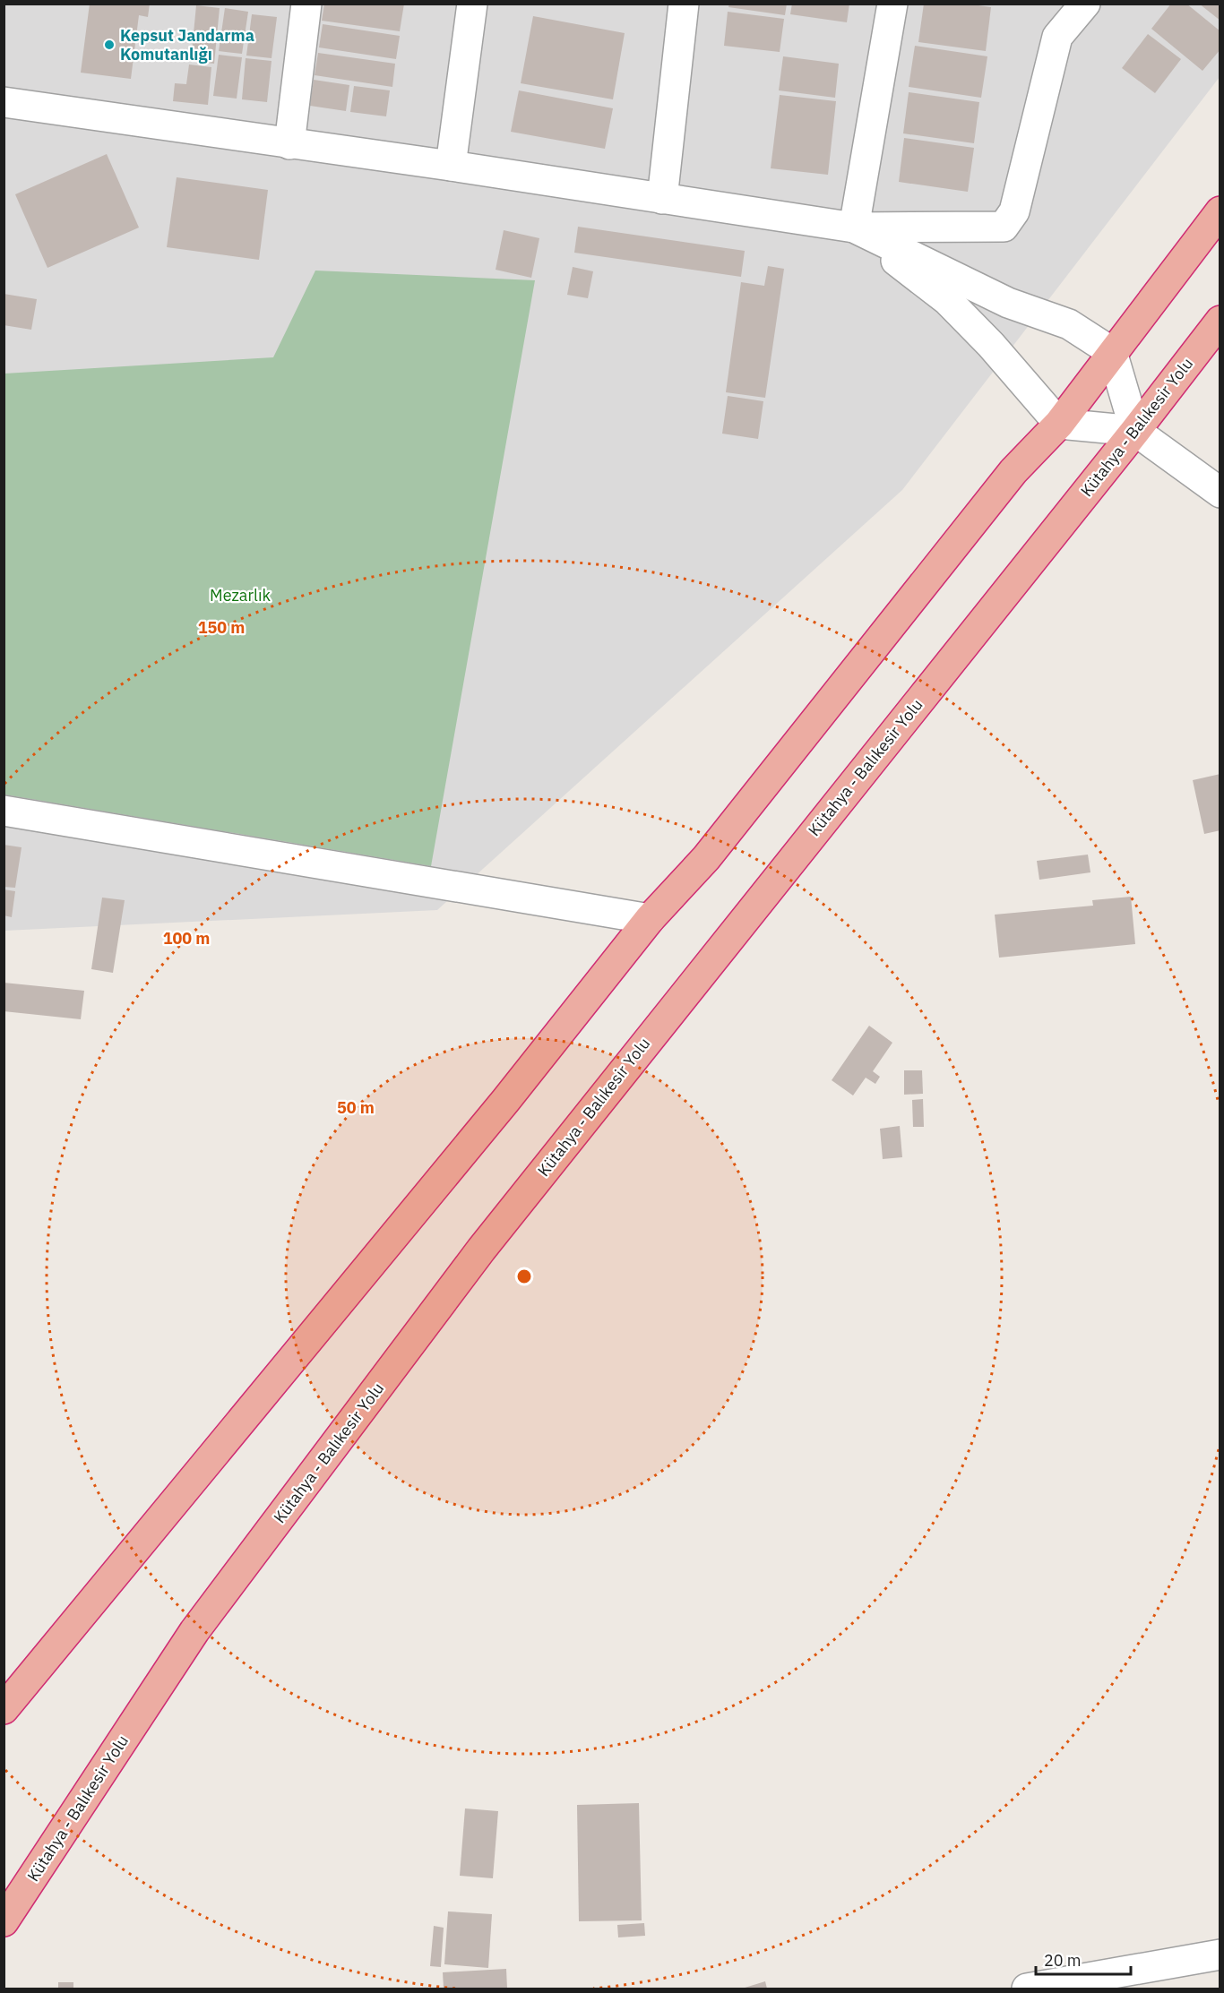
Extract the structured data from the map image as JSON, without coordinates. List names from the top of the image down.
{
  "streets": {
    "highway": ["Kütahya - Balıkesir Yolu"]
  },
  "parks": ["Mezarlık"],
  "places": ["Kepsut Jandarma Komutanlığı"],
  "scale_bar": "20 m",
  "rings": ["150 m", "100 m", "50 m"]
}
